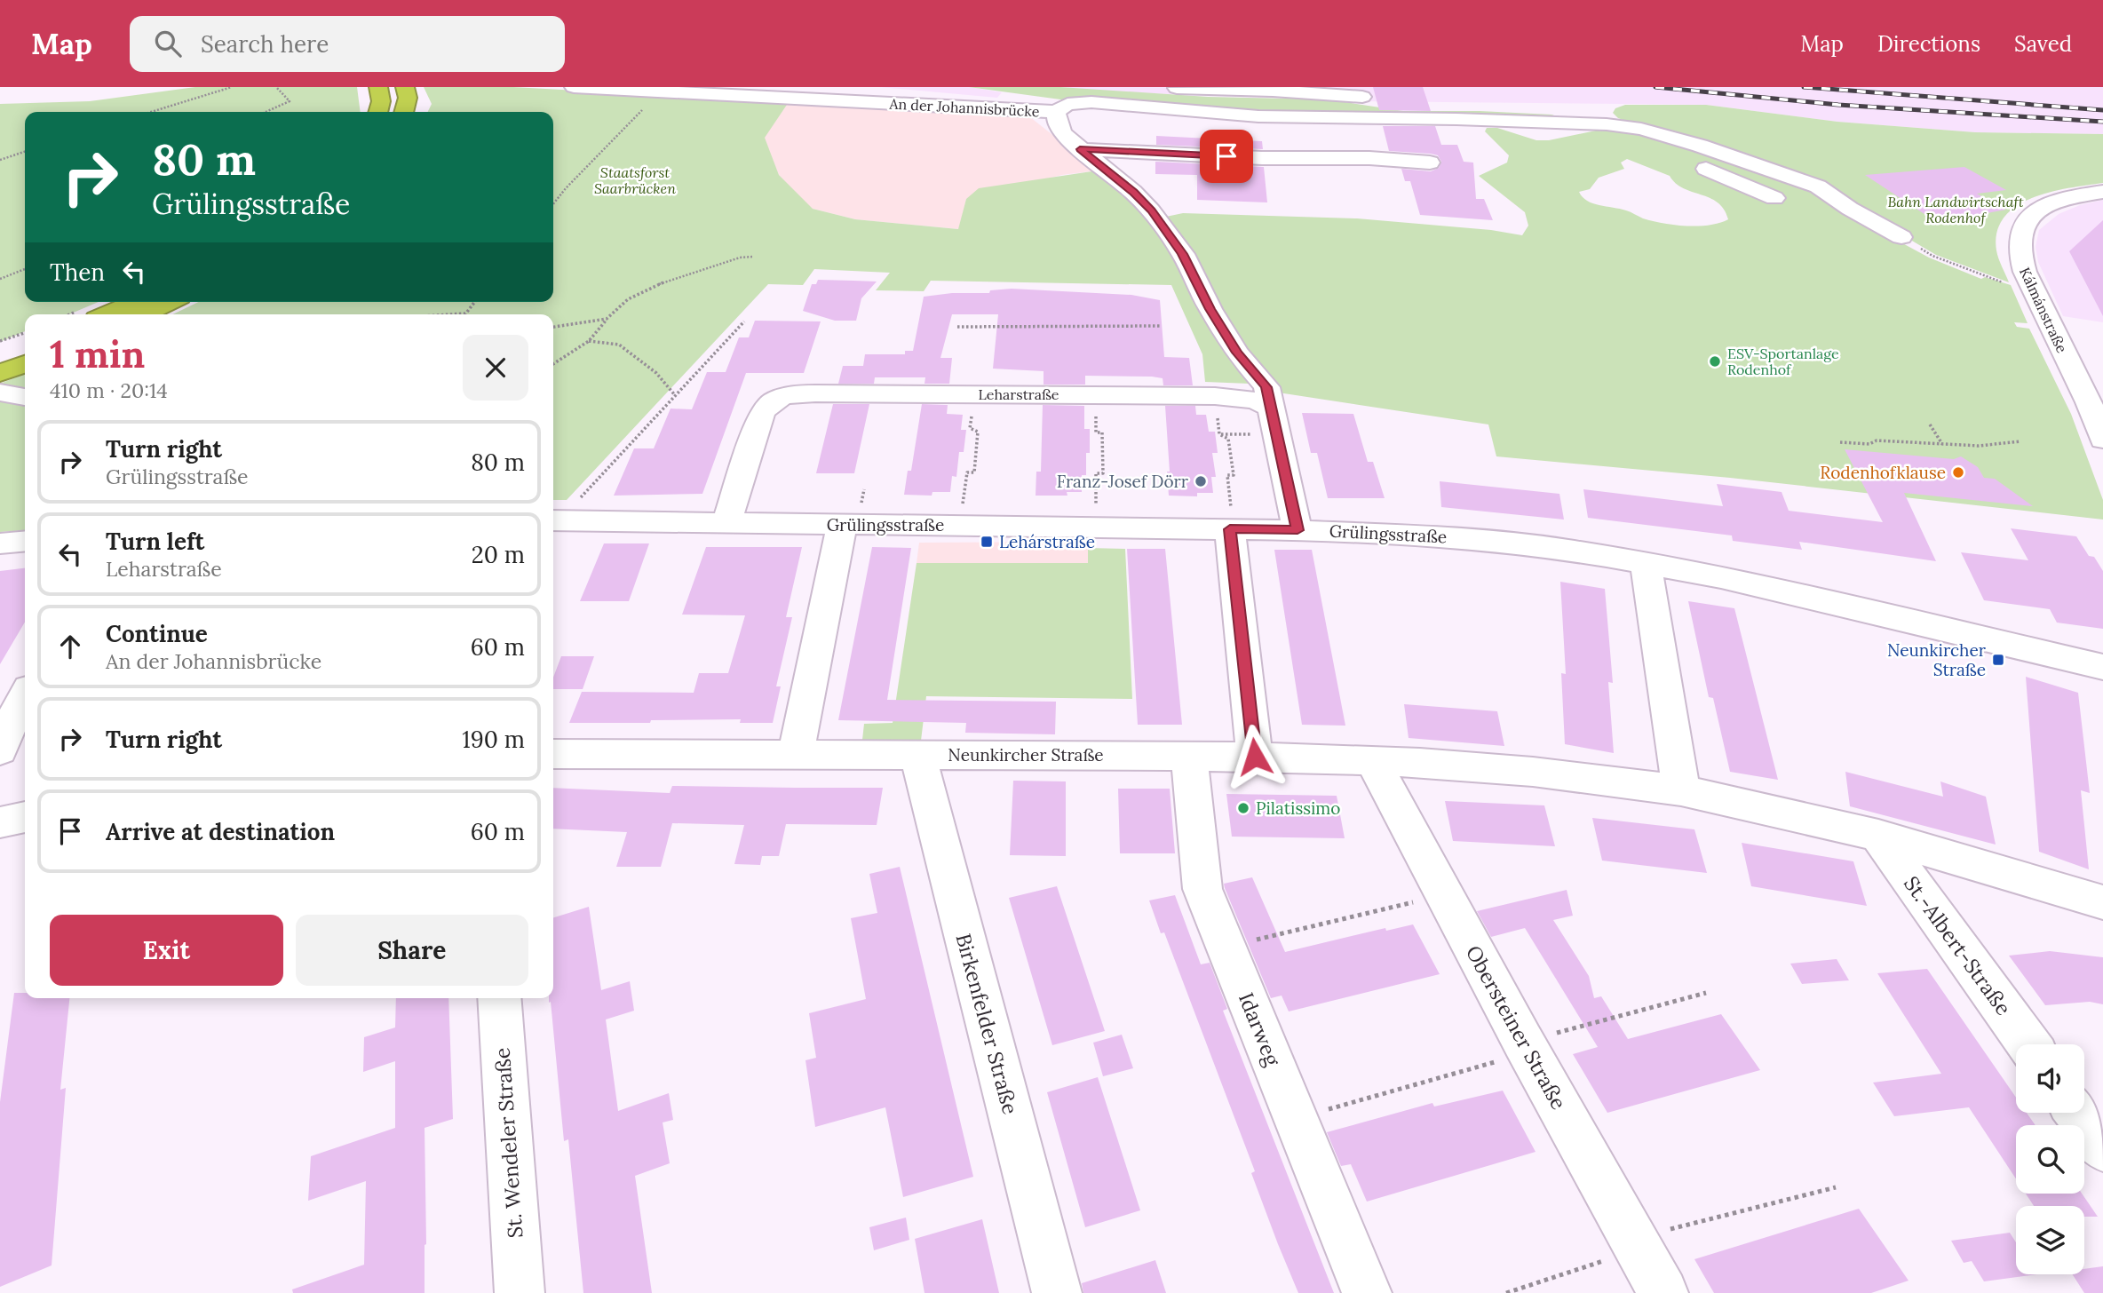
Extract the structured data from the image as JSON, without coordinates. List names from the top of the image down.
{
  "streets": {
    "street": [
      "An der Johannisbrücke",
      "Kálmánstraße",
      "Leharstraße",
      "Grülingsstraße",
      "Neunkircher Straße",
      "St.-Albert-Straße",
      "Birkenfelder Straße",
      "Obersteiner Straße",
      "Idarweg",
      "St. Wendeler Straße"
    ]
  },
  "crossings": [
    ["An der Johannisbrücke", "Leharstraße"],
    ["Leharstraße", "Grülingsstraße"],
    ["Neunkircher Straße", "St.-Albert-Straße"],
    ["Neunkircher Straße", "Birkenfelder Straße"],
    ["Neunkircher Straße", "Obersteiner Straße"],
    ["Neunkircher Straße", "Idarweg"]
  ],
  "parks": ["Staatsforst Saarbrücken", "Bahn Landwirtschaft Rodenhof"],
  "places": {
    "other": [
      "ESV-Sportanlage Rodenhof",
      "Rodenhofklause",
      "Franz-Josef Dörr",
      "Pilatissimo"
    ],
    "transit": ["Lehárstraße", "Neunkircher Straße"]
  },
  "page": {
    "header": "Map",
    "search": "Search here",
    "nav": ["Map", "Directions", "Saved"],
    "turn": ["80 m", "Grülingsstraße"],
    "then": "Then",
    "heading": ["1 min", "410 m · 20:14"],
    "list": [
      {
        "name": "Turn right",
        "note": "Grülingsstraße",
        "value": "80 m"
      },
      {
        "name": "Turn left",
        "note": "Leharstraße",
        "value": "20 m"
      },
      {
        "name": "Continue",
        "note": "An der Johannisbrücke",
        "value": "60 m"
      },
      {
        "name": "Turn right",
        "value": "190 m"
      },
      {
        "name": "Arrive at destination",
        "value": "60 m"
      }
    ],
    "buttons": ["Exit", "Share"]
  }
}
